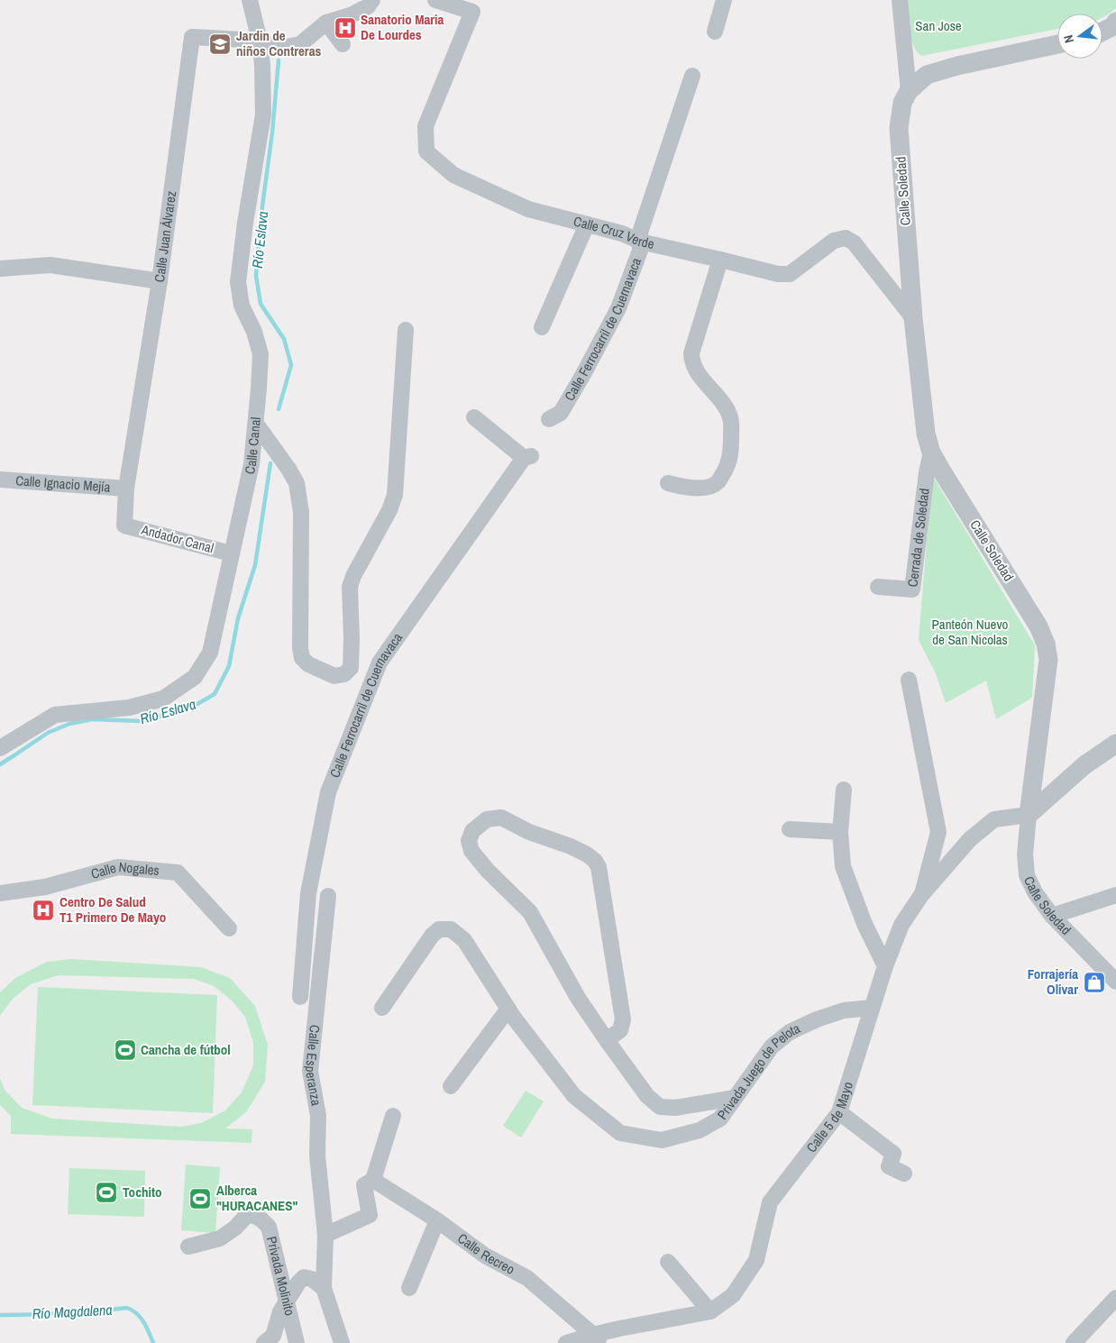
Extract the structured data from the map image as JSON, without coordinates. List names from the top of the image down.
{
  "streets": {
    "street": [
      "Calle Soledad",
      "Calle Cruz Verde",
      "Calle Juan Álvarez",
      "Calle Ferrocarril de Cuernavaca",
      "Calle Canal",
      "Calle Ignacio Mejía",
      "Cerrada de Soledad",
      "Andador Canal",
      "Calle Nogales",
      "Calle Esperanza",
      "Privada Juego de Pelota",
      "Calle 5 de Mayo",
      "Calle Recreo",
      "Privada Molinito"
    ]
  },
  "crossings": [
    ["Calle Soledad", "Calle Cruz Verde"],
    ["Calle Soledad", "Cerrada de Soledad"],
    ["Calle Soledad", "Calle 5 de Mayo"],
    ["Calle Cruz Verde", "Calle Ferrocarril de Cuernavaca"],
    ["Calle Juan Álvarez", "Calle Canal"],
    ["Calle Juan Álvarez", "Calle Ignacio Mejía"],
    ["Calle Juan Álvarez", "Andador Canal"],
    ["Calle Canal", "Andador Canal"],
    ["Privada Juego de Pelota", "Calle 5 de Mayo"],
    ["Calle 5 de Mayo", "Calle Recreo"]
  ],
  "water": ["Río Eslava", "Río Magdalena"],
  "parks": ["San Jose", "Panteón Nuevo de San Nicolas"],
  "places": {
    "hospital": ["Sanatorio Maria De Lourdes", "Centro De Salud T1 Primero De Mayo"],
    "school or university": ["Jardin de niños Contreras"],
    "shop": ["Forrajería Olivar"],
    "sports": ["Cancha de fútbol", "Tochito", "Alberca \"HURACANES\""]
  },
  "north": "left"
}
